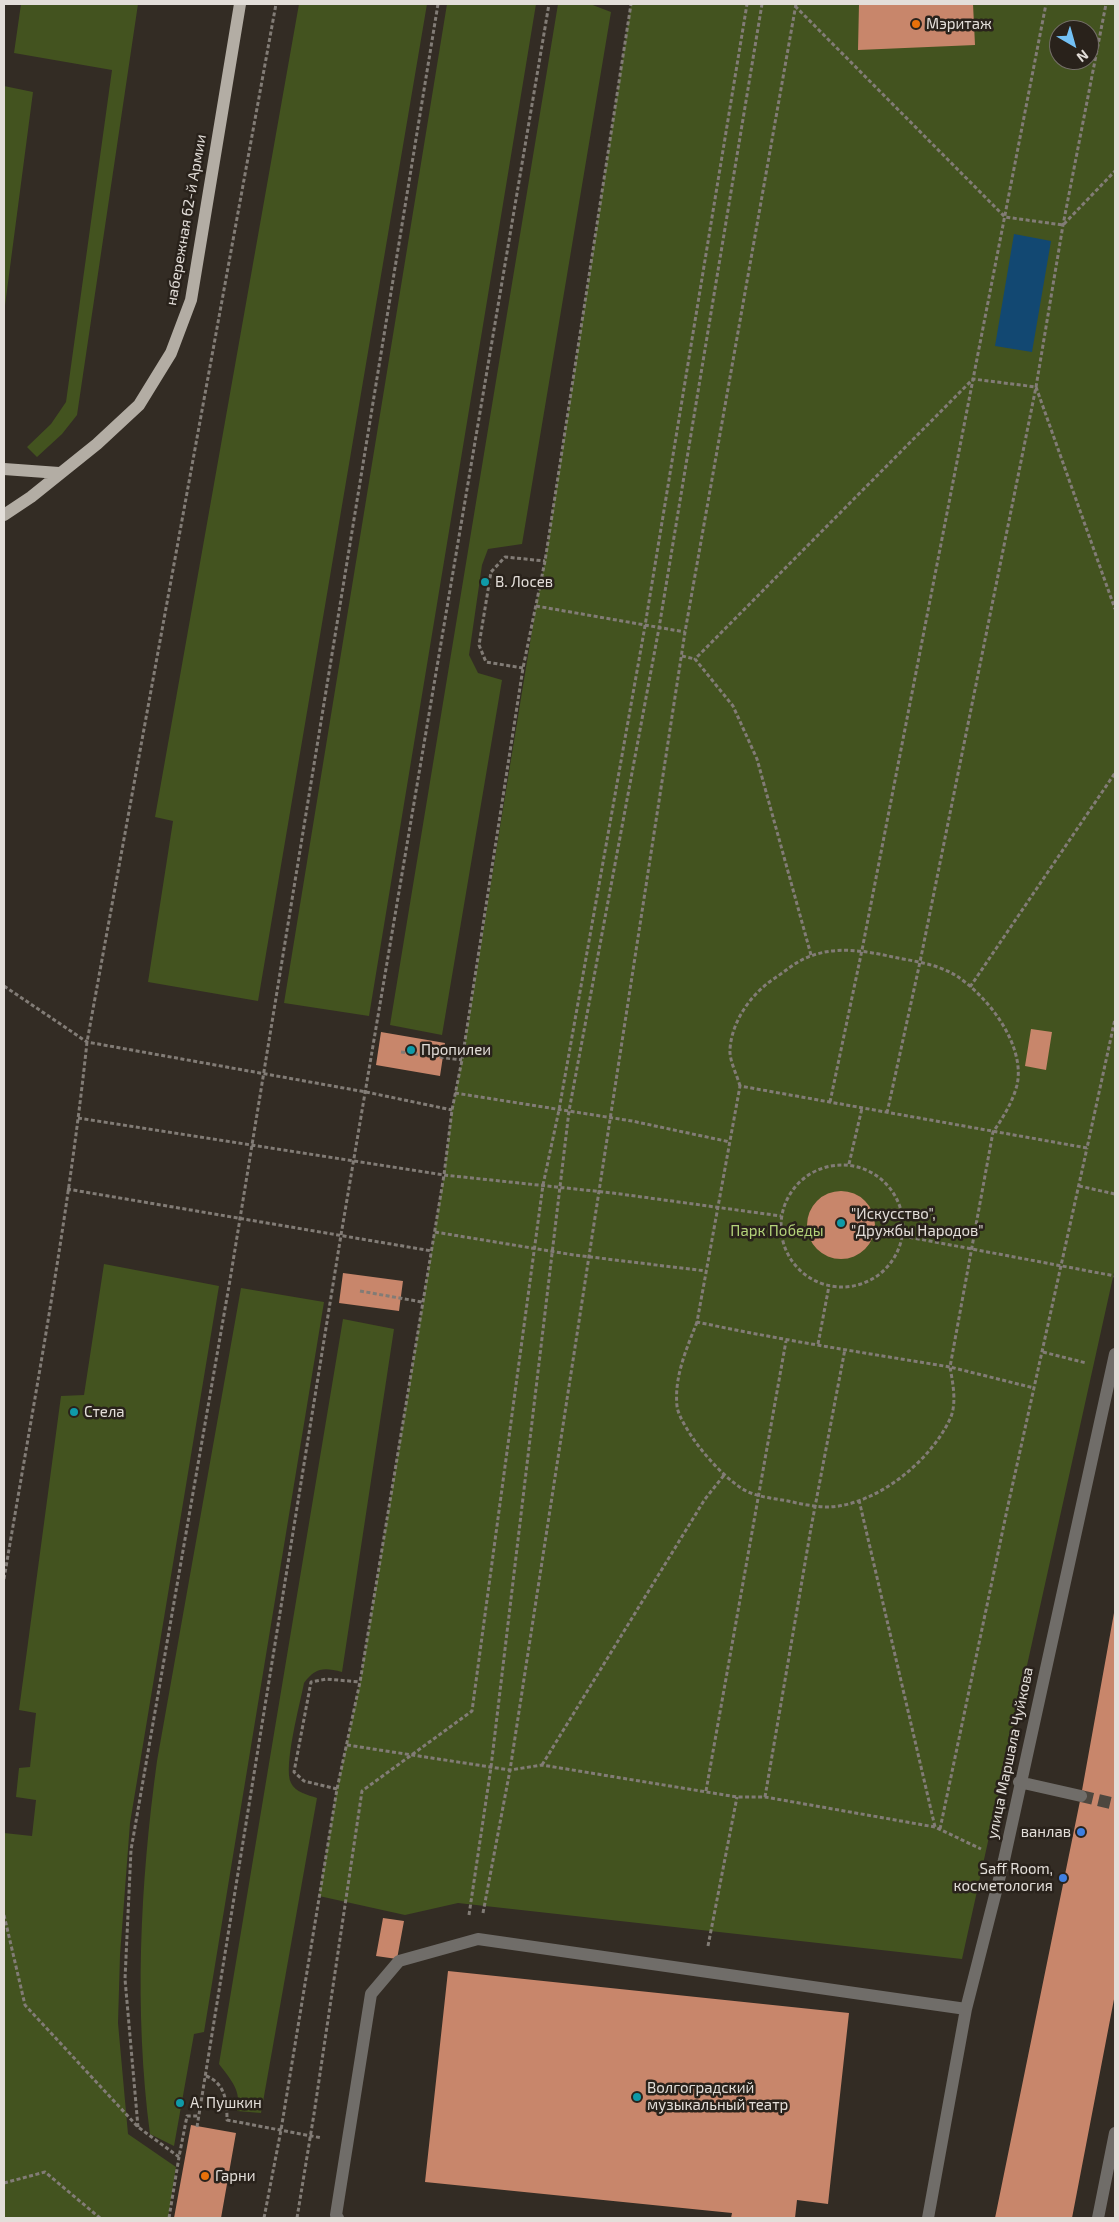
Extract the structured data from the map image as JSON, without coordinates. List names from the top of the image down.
{
  "streets": {
    "main road": ["набережная 62-й Армии"],
    "street": ["улица Маршала Чуйкова"]
  },
  "parks": ["Парк Победы"],
  "places": [
    "Мэритаж",
    "В. Лосев",
    "Пропилеи",
    "\"Искусство\", \"Дружбы Народов\"",
    "Стела",
    "ванлав",
    "Saff Room, косметология",
    "Волгоградский музыкальный театр",
    "А. Пушкин",
    "Гарни"
  ],
  "north": "bottom right"
}
